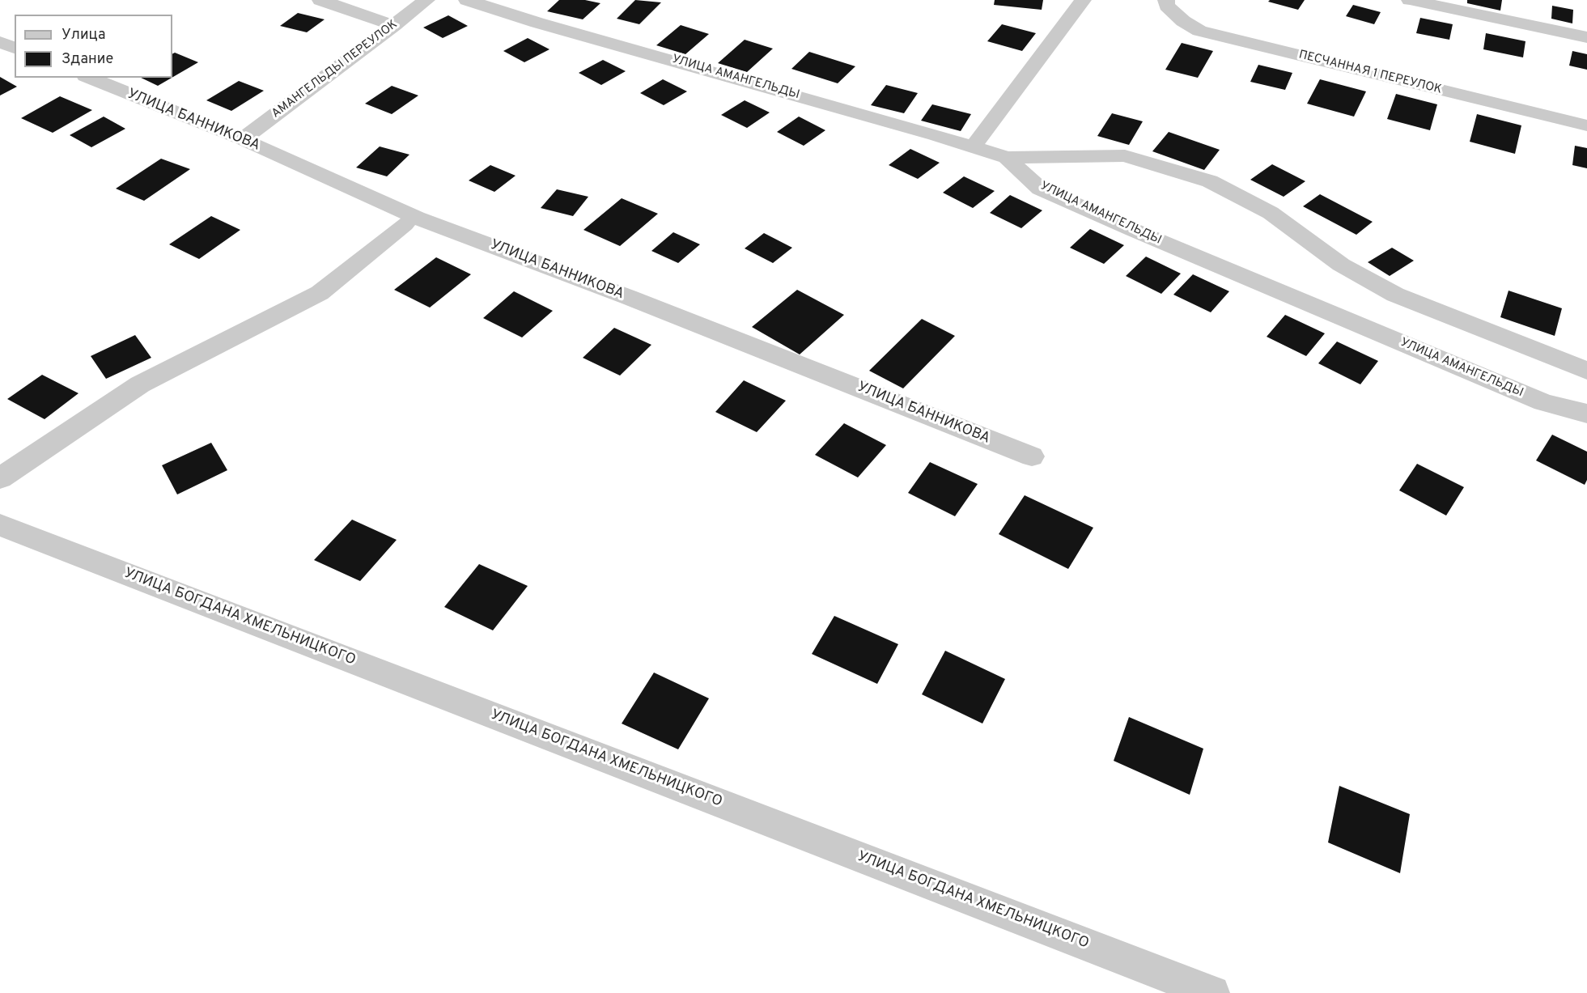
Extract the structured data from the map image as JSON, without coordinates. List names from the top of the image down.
{
  "streets": {
    "street": [
      "АМАНГЕЛЬДЫ ПЕРЕУЛОК",
      "ПЕСЧАННАЯ 1 ПЕРЕУЛОК",
      "УЛИЦА АМАНГЕЛЬДЫ",
      "УЛИЦА БАННИКОВА",
      "УЛИЦА БОГДАНА ХМЕЛЬНИЦКОГО"
    ]
  },
  "crossings": [
    ["АМАНГЕЛЬДЫ ПЕРЕУЛОК", "УЛИЦА БАННИКОВА"]
  ],
  "legend": ["Улица", "Здание"]
}
